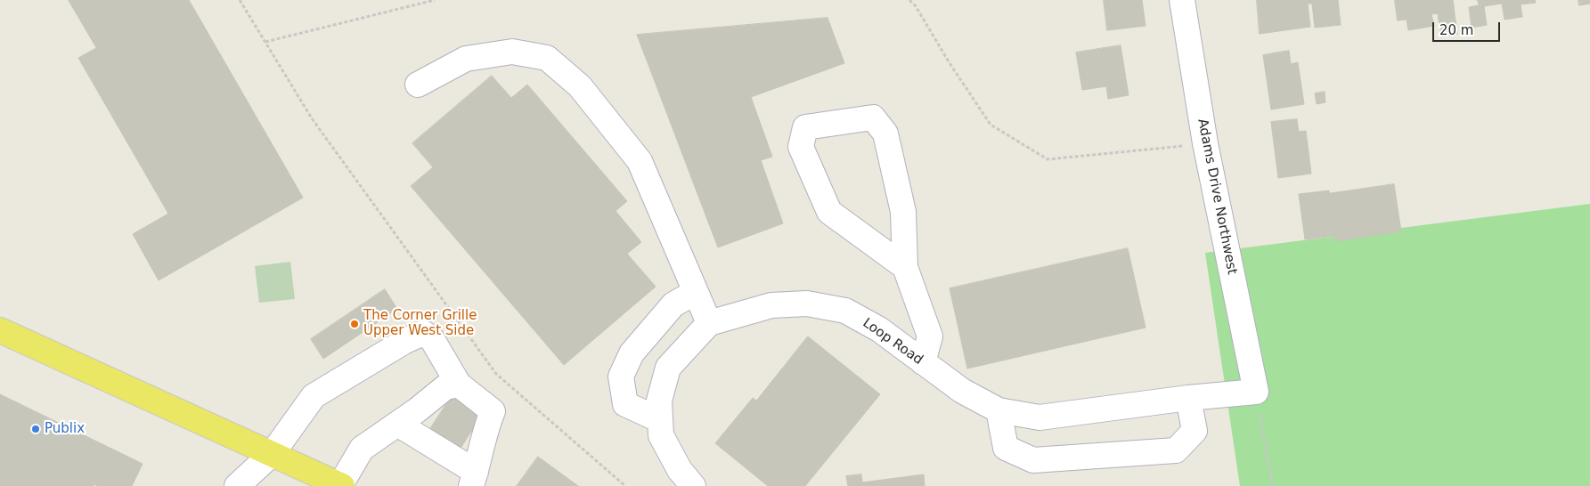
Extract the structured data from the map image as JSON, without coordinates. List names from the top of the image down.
{
  "streets": {
    "street": ["Adams Drive Northwest", "Loop Road"]
  },
  "crossings": [
    ["Adams Drive Northwest", "Loop Road"]
  ],
  "places": ["The Corner Grille Upper West Side", "Publix"],
  "scale_bar": "20 m"
}
